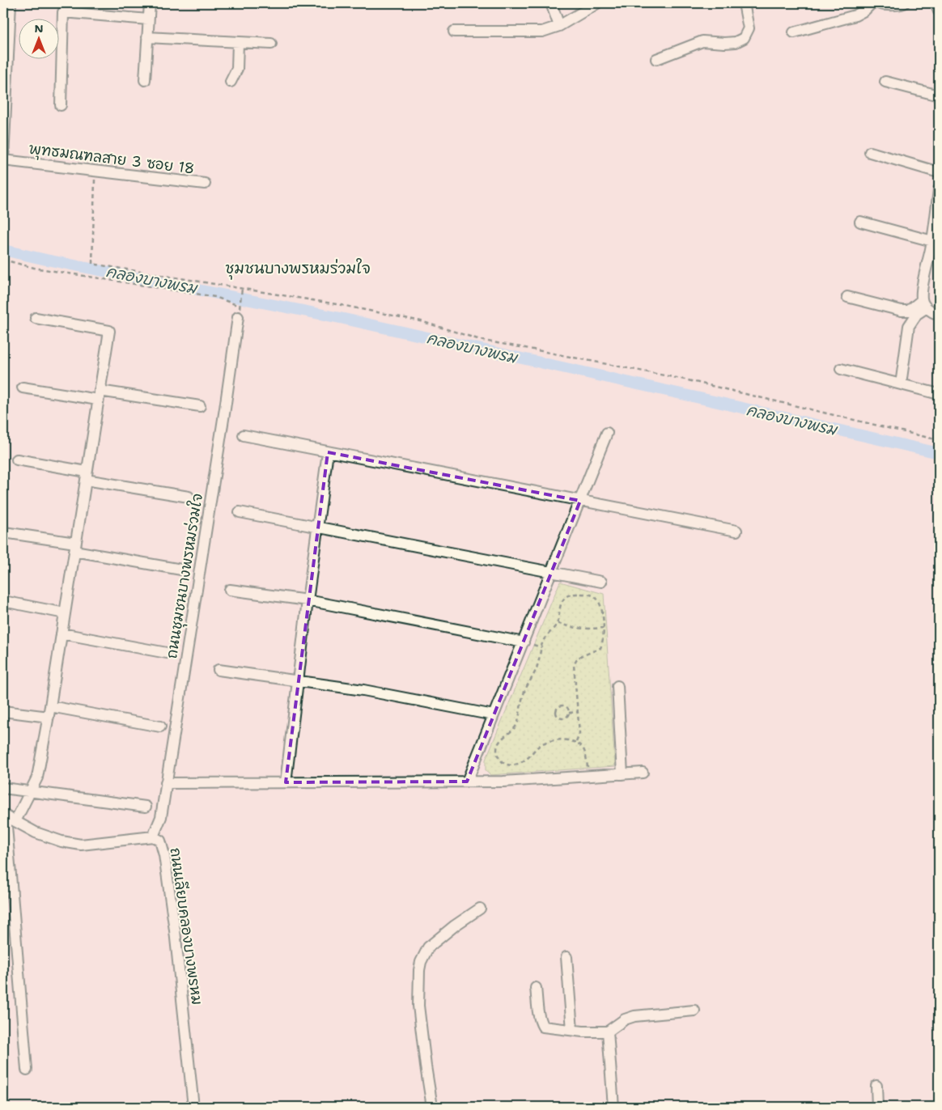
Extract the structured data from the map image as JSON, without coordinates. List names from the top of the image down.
{
  "streets": {
    "street": ["พุทธมณฑลสาย 3 ซอย 18", "ถนนชุมชนบางพรหมร่วมใจ", "ถนนเลียบคลองบางพรหม"]
  },
  "crossings": [
    ["ถนนชุมชนบางพรหมร่วมใจ", "ถนนเลียบคลองบางพรหม"]
  ],
  "districts": ["ชุมชนบางพรหมร่วมใจ"],
  "water": ["คลองบางพรม"],
  "north": "top"
}
